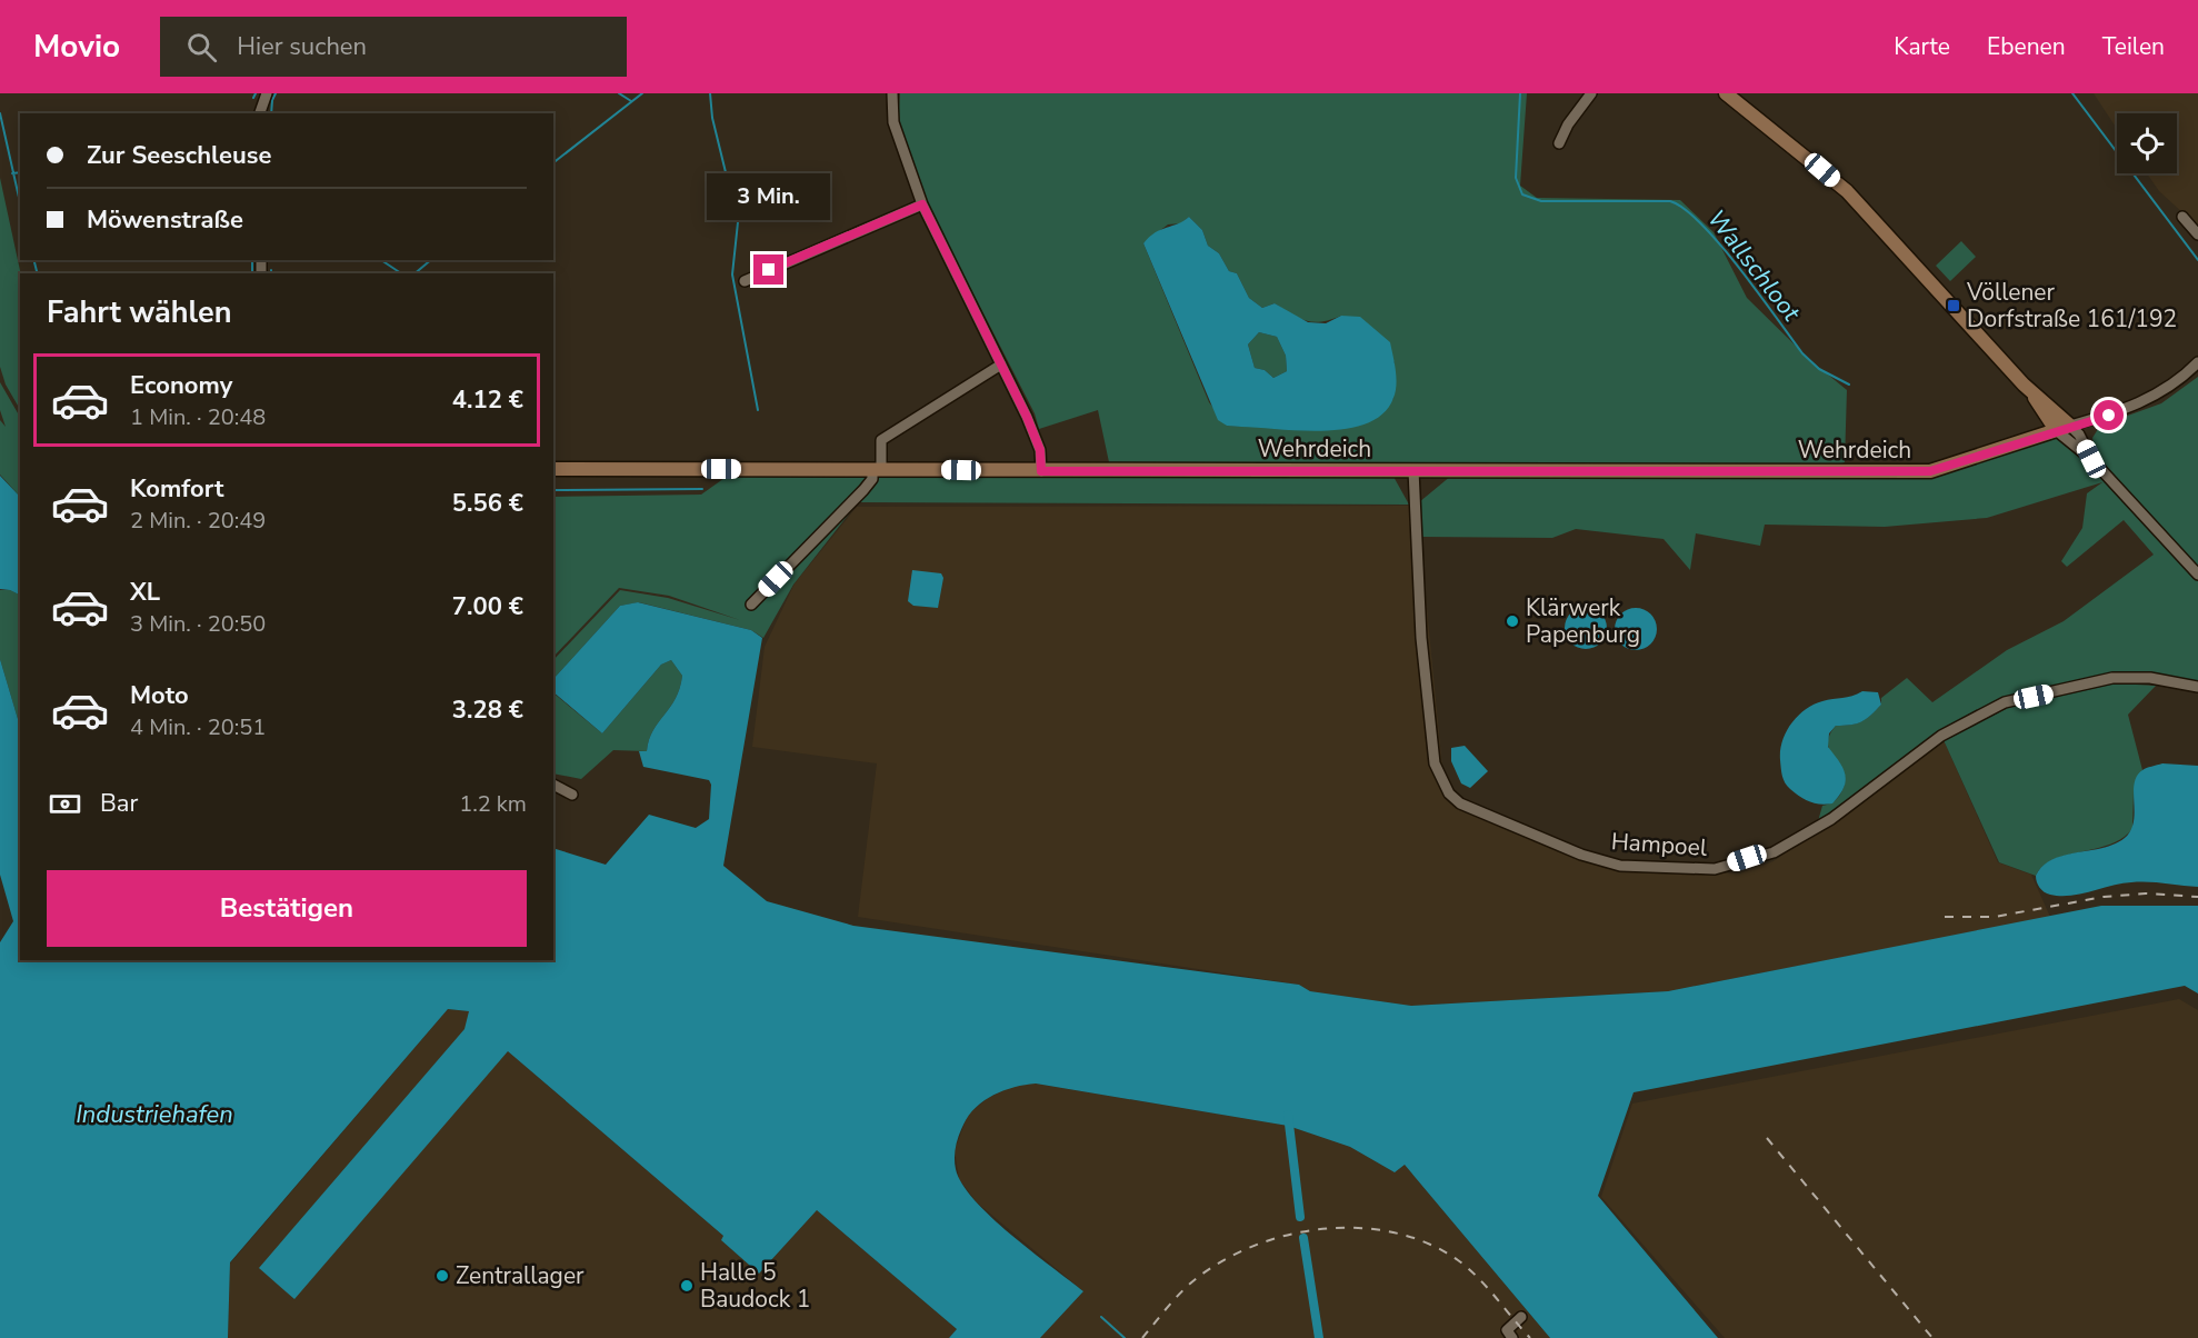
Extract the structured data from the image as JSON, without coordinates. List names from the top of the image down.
{
  "streets": {
    "street": ["Wehrdeich", "Hampoel"]
  },
  "crossings": [
    ["Wehrdeich", "Hampoel"]
  ],
  "water": ["Wallschloot", "Industriehafen"],
  "places": {
    "transit": ["Völlener Dorfstraße 161/192"],
    "other": ["Klärwerk Papenburg", "Zentrallager", "Halle 5 Baudock 1"]
  },
  "page": {
    "header": "Movio",
    "search": "Hier suchen",
    "nav": ["Karte", "Ebenen", "Teilen"],
    "banner": ["Zur Seeschleuse", "Möwenstraße"],
    "bubble": "3 Min.",
    "heading": "Fahrt wählen",
    "list": [
      {
        "name": "Economy",
        "note": "1 Min. · 20:48",
        "value": "4.12 €"
      },
      {
        "name": "Komfort",
        "note": "2 Min. · 20:49",
        "value": "5.56 €"
      },
      {
        "name": "XL",
        "note": "3 Min. · 20:50",
        "value": "7.00 €"
      },
      {
        "name": "Moto",
        "note": "4 Min. · 20:51",
        "value": "3.28 €"
      }
    ],
    "pay": ["Bar", "1.2 km"],
    "buttons": "Bestätigen"
  }
}
